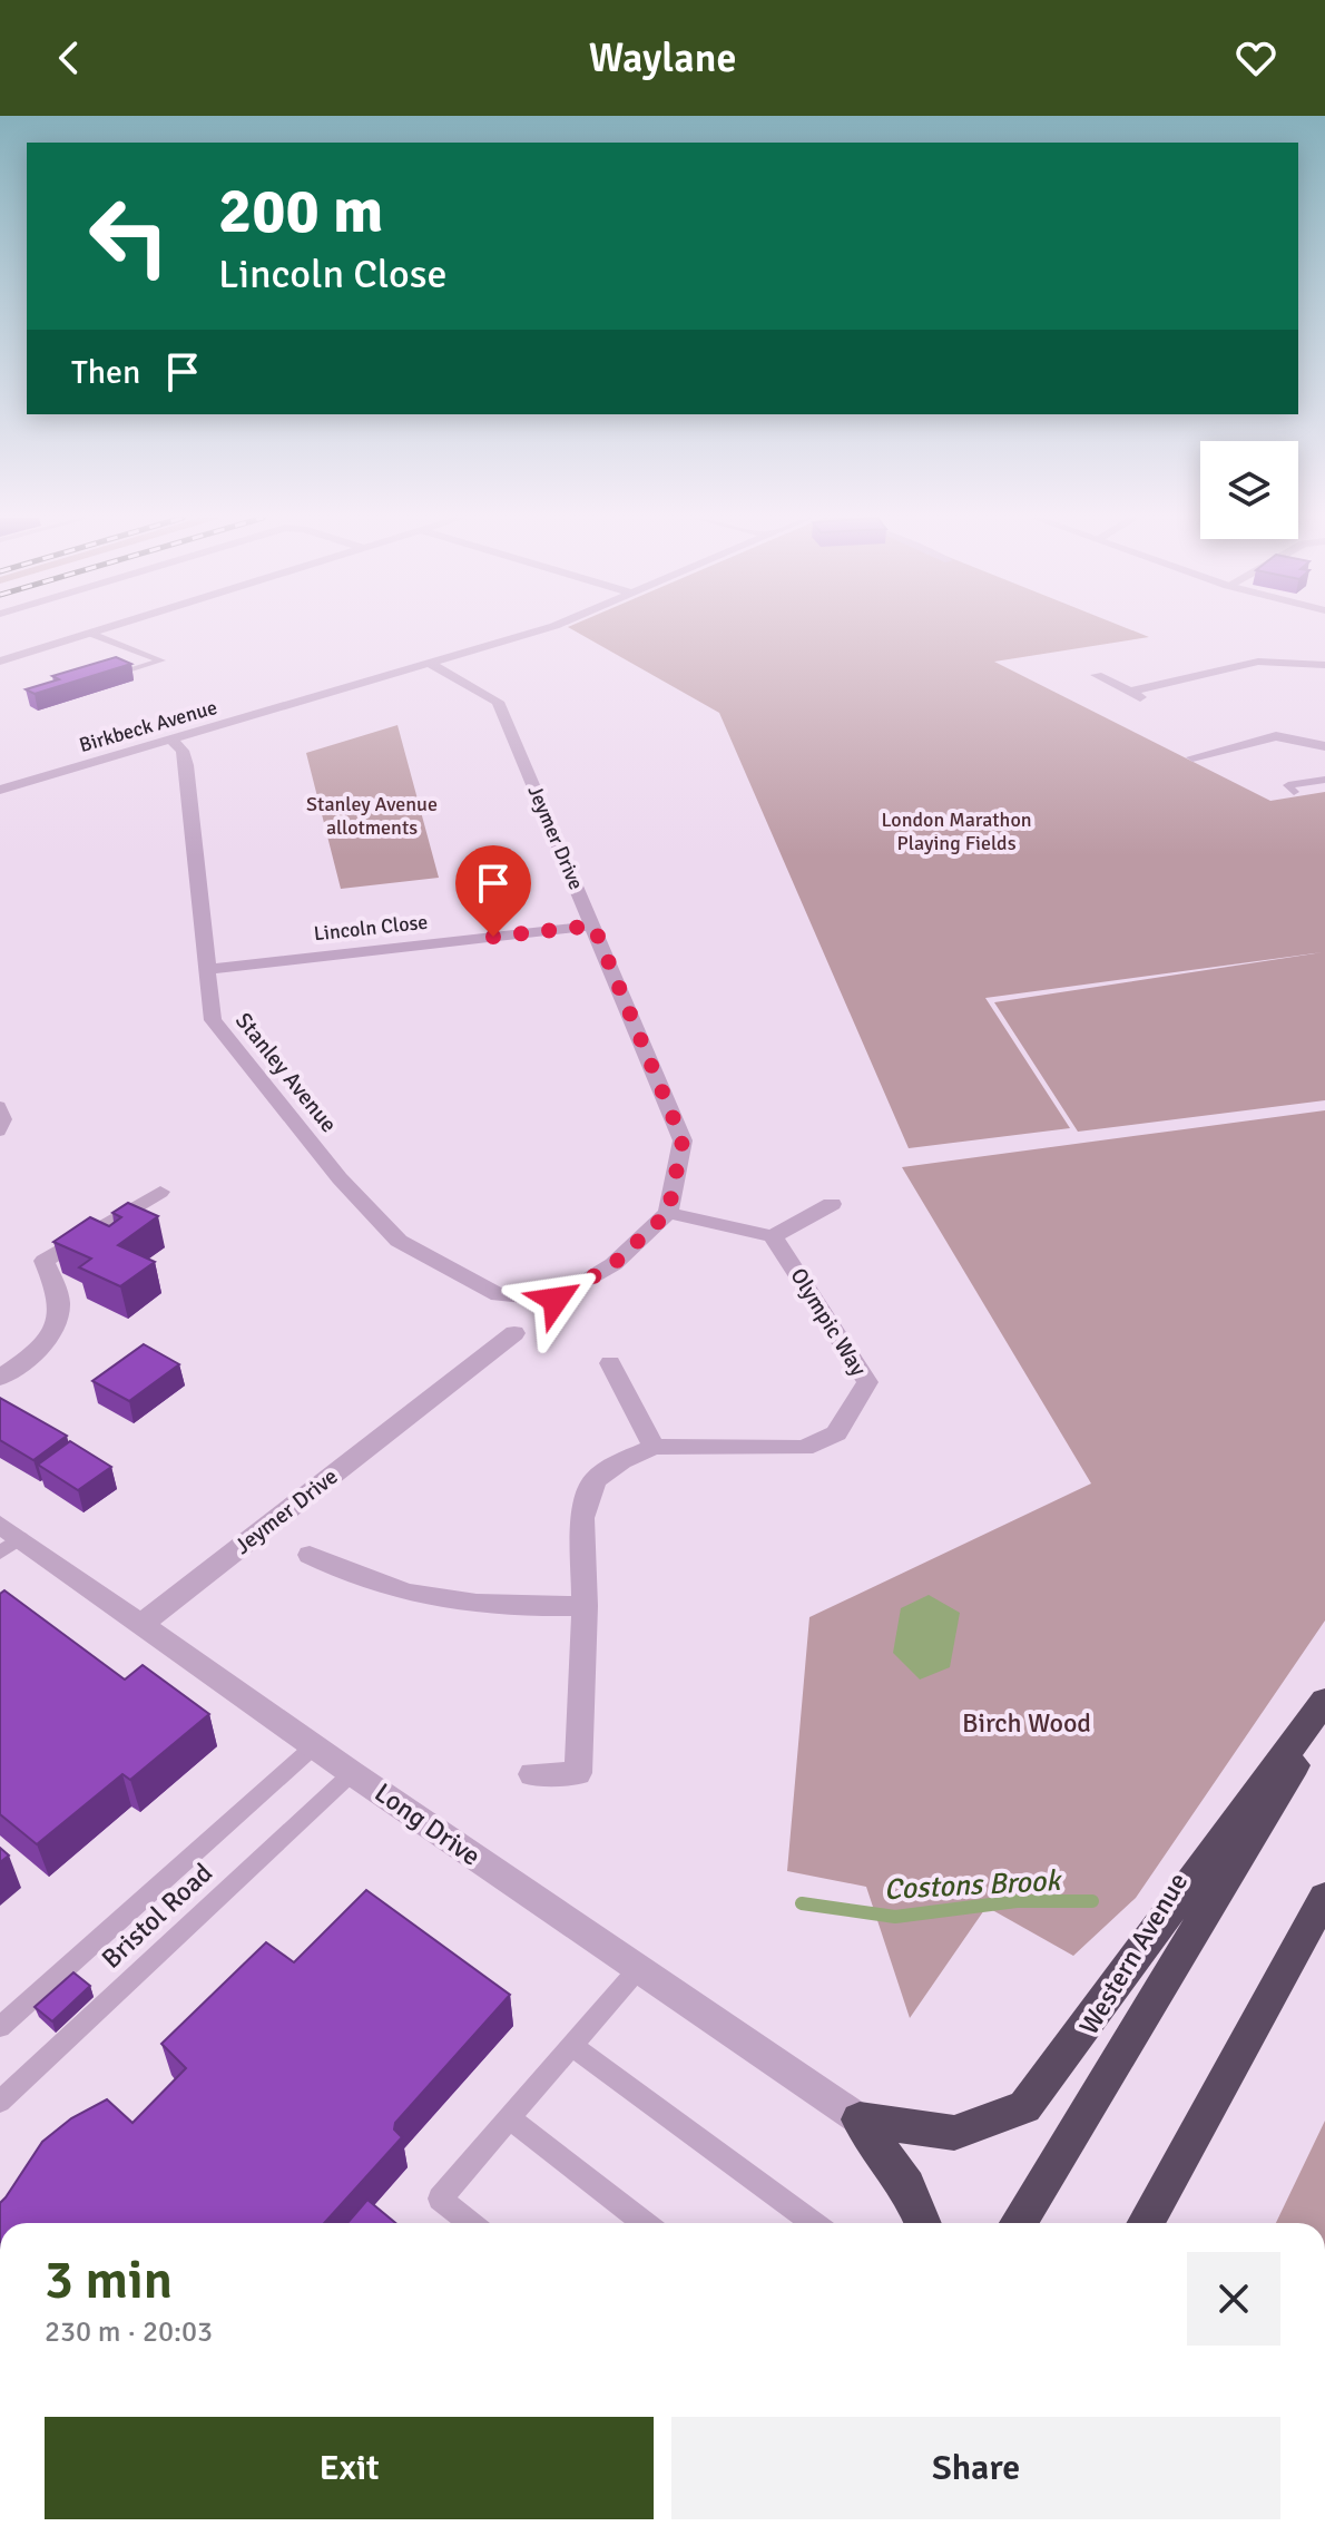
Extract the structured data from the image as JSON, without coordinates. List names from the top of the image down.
{
  "streets": {
    "highway": ["Western Avenue"],
    "street": [
      "Birkbeck Avenue",
      "Jeymer Drive",
      "Lincoln Close",
      "Stanley Avenue",
      "Olympic Way",
      "Long Drive"
    ],
    "lane": ["Bristol Road"]
  },
  "crossings": [
    ["Birkbeck Avenue", "Jeymer Drive"],
    ["Birkbeck Avenue", "Stanley Avenue"],
    ["Jeymer Drive", "Lincoln Close"],
    ["Jeymer Drive", "Stanley Avenue"],
    ["Jeymer Drive", "Long Drive"],
    ["Lincoln Close", "Stanley Avenue"],
    ["Long Drive", "Bristol Road"]
  ],
  "water": ["Costons Brook"],
  "parks": ["Stanley Avenue allotments", "London Marathon Playing Fields", "Birch Wood"],
  "page": {
    "header": "Waylane",
    "turn": ["200 m", "Lincoln Close"],
    "then": "Then",
    "heading": ["3 min", "230 m · 20:03"],
    "buttons": ["Exit", "Share"]
  }
}
